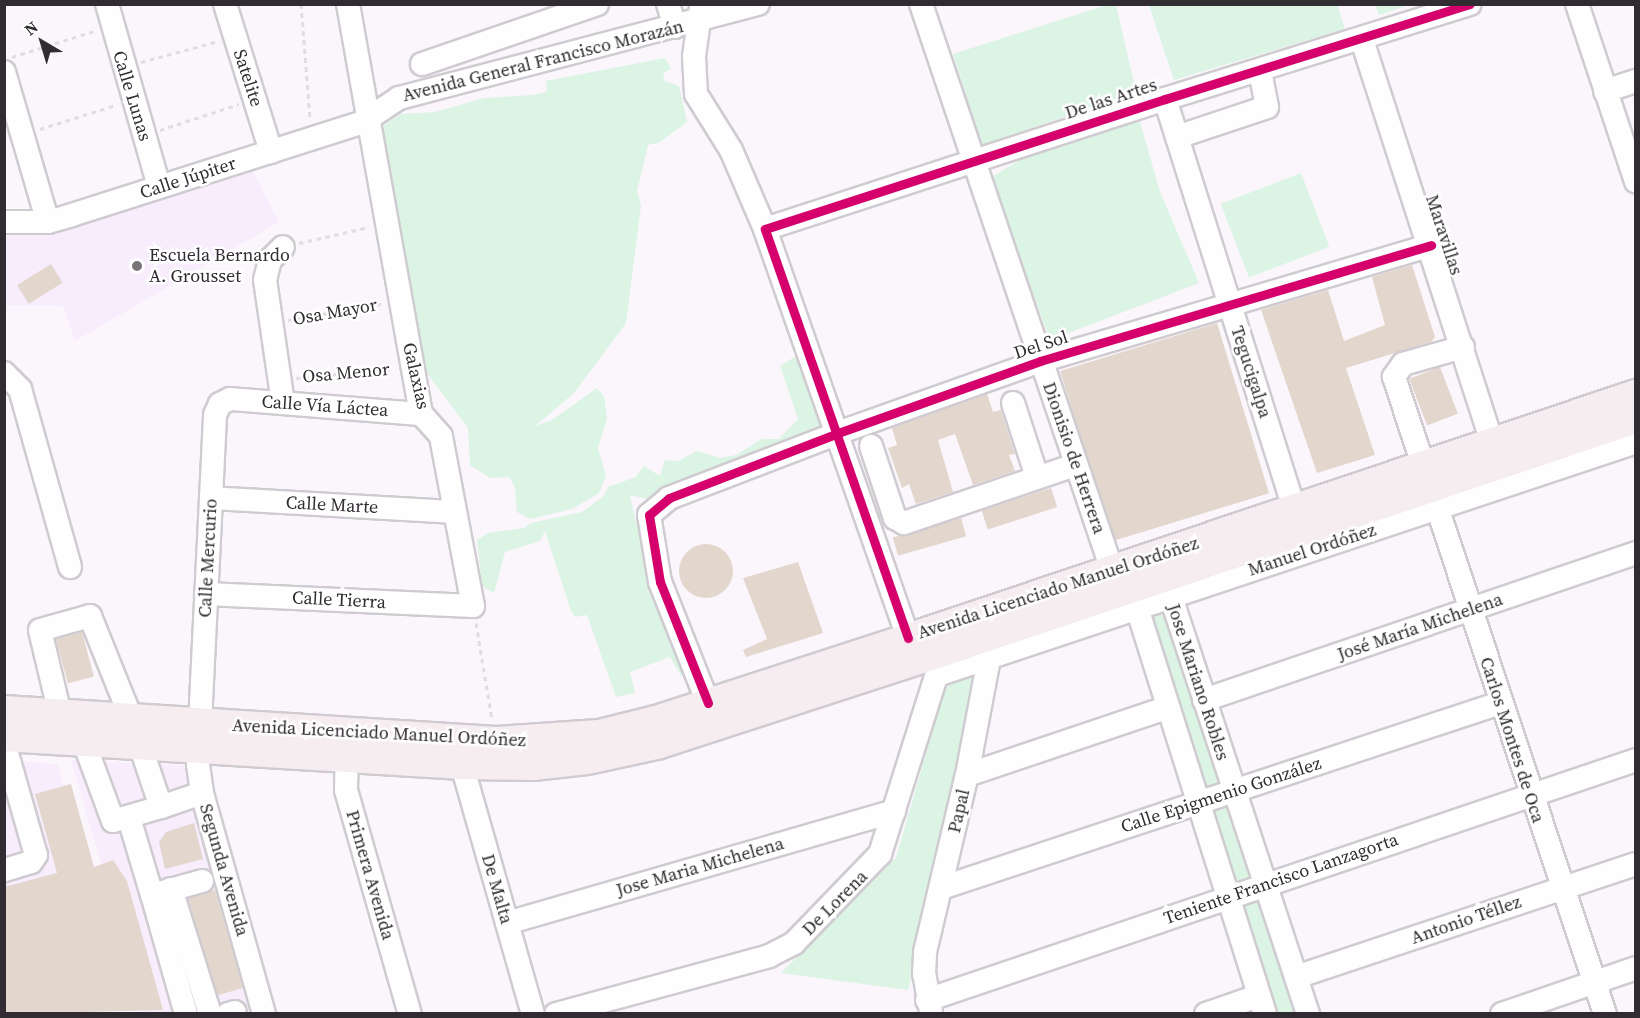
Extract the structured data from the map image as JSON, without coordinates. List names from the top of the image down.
{
  "streets": {
    "main road": ["Avenida Licenciado Manuel Ordóñez"],
    "street": [
      "Avenida General Francisco Morazán",
      "Satelite",
      "Calle Lunas",
      "De las Artes",
      "Calle Júpiter",
      "Maravillas",
      "Del Sol",
      "Tegucigalpa",
      "Galaxias",
      "Calle Vía Láctea",
      "Dionisio de Herrera",
      "Calle Marte",
      "Calle Mercurio",
      "Calle Tierra",
      "José María Michelena",
      "Jose Mariano Robles",
      "Carlos Montes de Oca",
      "Calle Epigmenio González",
      "Papal",
      "Jose Maria Michelena",
      "Segunda Avenida",
      "Primera Avenida",
      "Teniente Francisco Lanzagorta",
      "De Malta",
      "De Lorena",
      "Antonio Téllez"
    ],
    "path": ["Osa Mayor", "Osa Menor"]
  },
  "crossings": [
    ["Avenida General Francisco Morazán", "Calle Júpiter"],
    ["Avenida General Francisco Morazán", "Galaxias"],
    ["Satelite", "Calle Júpiter"],
    ["Calle Lunas", "Calle Júpiter"],
    ["De las Artes", "Maravillas"],
    ["De las Artes", "Tegucigalpa"],
    ["De las Artes", "Dionisio de Herrera"],
    ["Calle Júpiter", "Galaxias"],
    ["Maravillas", "Del Sol"],
    ["Maravillas", "Avenida Licenciado Manuel Ordóñez"],
    ["Maravillas", "Carlos Montes de Oca"],
    ["Osa Mayor", "Galaxias"],
    ["Del Sol", "Tegucigalpa"],
    ["Del Sol", "Dionisio de Herrera"],
    ["Del Sol", "Avenida Licenciado Manuel Ordóñez"],
    ["Tegucigalpa", "Avenida Licenciado Manuel Ordóñez"],
    ["Osa Menor", "Galaxias"],
    ["Galaxias", "Calle Vía Láctea"],
    ["Galaxias", "Calle Marte"],
    ["Galaxias", "Calle Tierra"],
    ["Calle Vía Láctea", "Calle Mercurio"],
    ["Dionisio de Herrera", "Avenida Licenciado Manuel Ordóñez"],
    ["Calle Marte", "Calle Mercurio"],
    ["Calle Mercurio", "Avenida Licenciado Manuel Ordóñez"],
    ["Calle Mercurio", "Calle Tierra"],
    ["Calle Mercurio", "Segunda Avenida"],
    ["Avenida Licenciado Manuel Ordóñez", "Jose Mariano Robles"],
    ["Avenida Licenciado Manuel Ordóñez", "Carlos Montes de Oca"],
    ["Avenida Licenciado Manuel Ordóñez", "Papal"],
    ["Avenida Licenciado Manuel Ordóñez", "Segunda Avenida"],
    ["Avenida Licenciado Manuel Ordóñez", "Primera Avenida"],
    ["Avenida Licenciado Manuel Ordóñez", "De Malta"],
    ["Avenida Licenciado Manuel Ordóñez", "De Lorena"],
    ["José María Michelena", "Jose Mariano Robles"],
    ["José María Michelena", "Carlos Montes de Oca"],
    ["Jose Mariano Robles", "Calle Epigmenio González"],
    ["Jose Mariano Robles", "Teniente Francisco Lanzagorta"],
    ["Jose Mariano Robles", "Antonio Téllez"],
    ["Carlos Montes de Oca", "Calle Epigmenio González"],
    ["Carlos Montes de Oca", "Teniente Francisco Lanzagorta"],
    ["Carlos Montes de Oca", "Antonio Téllez"],
    ["Calle Epigmenio González", "Papal"],
    ["Papal", "Teniente Francisco Lanzagorta"],
    ["Jose Maria Michelena", "De Malta"],
    ["Jose Maria Michelena", "De Lorena"]
  ],
  "places": ["Escuela Bernardo A. Grousset"],
  "north": "top left"
}
